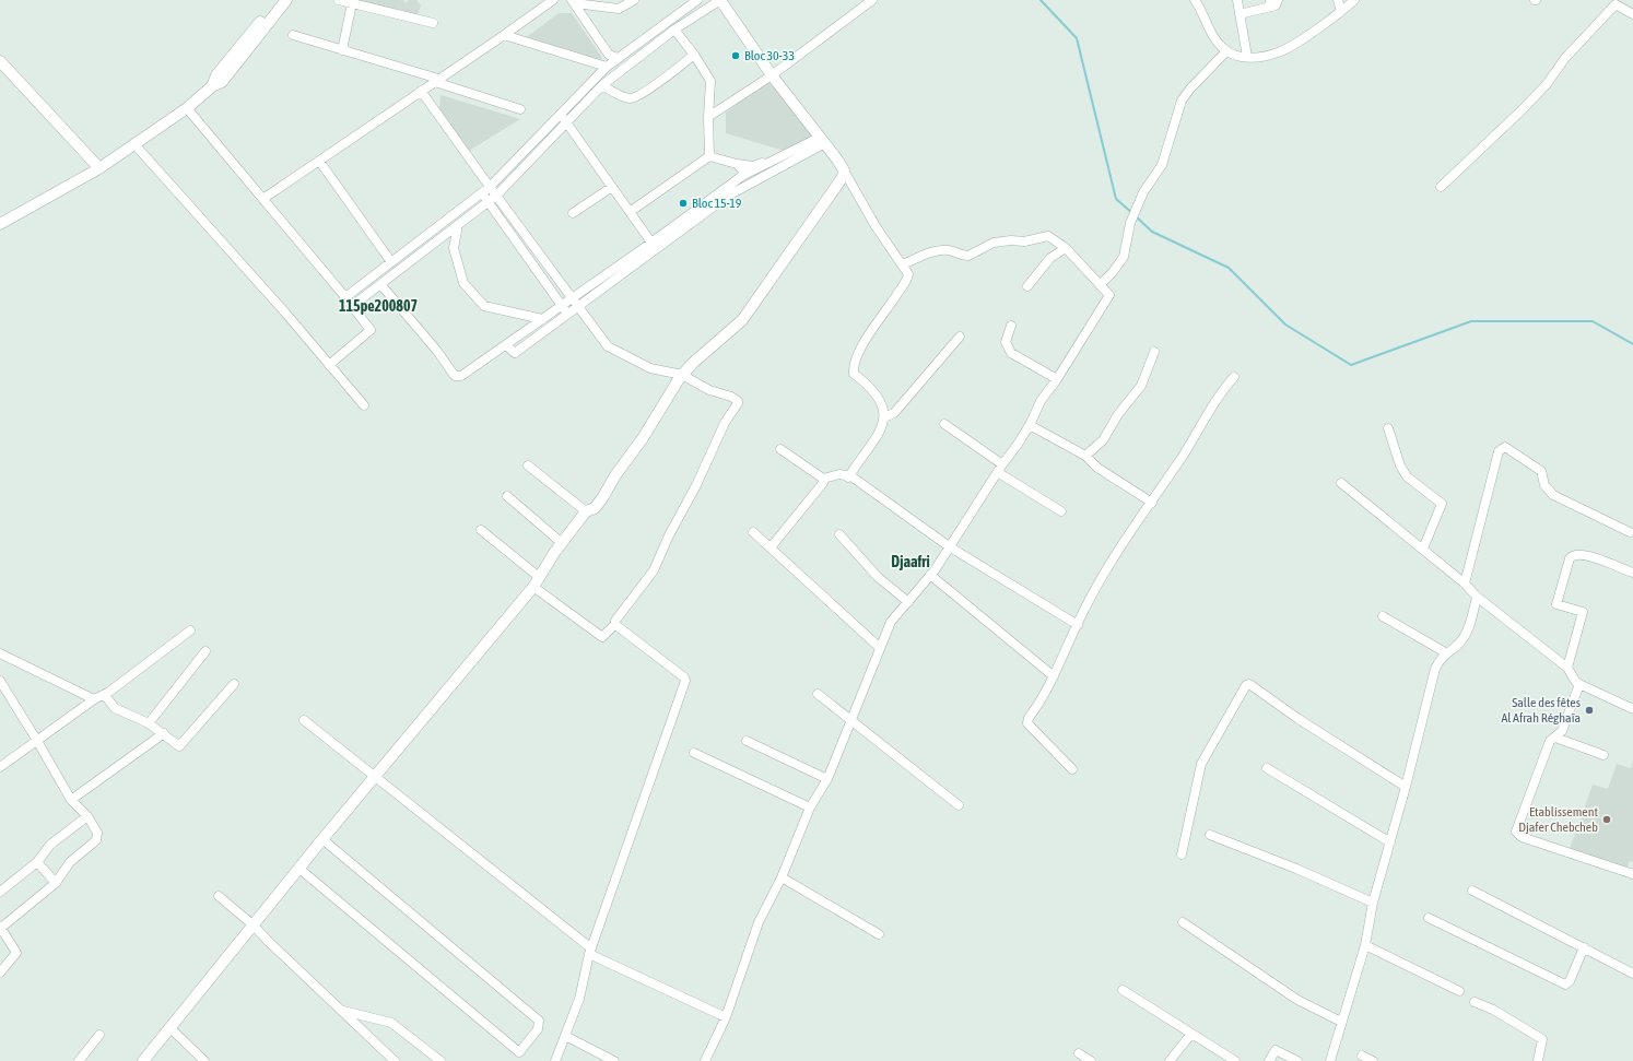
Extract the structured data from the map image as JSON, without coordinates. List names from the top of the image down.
{
  "districts": ["115pe200807", "Djaafri"],
  "places": [
    "Bloc 30-33",
    "Bloc 15-19",
    "Salle des fêtes Al Afrah Réghaïa",
    "Etablissement Djafer Chebcheb"
  ]
}
